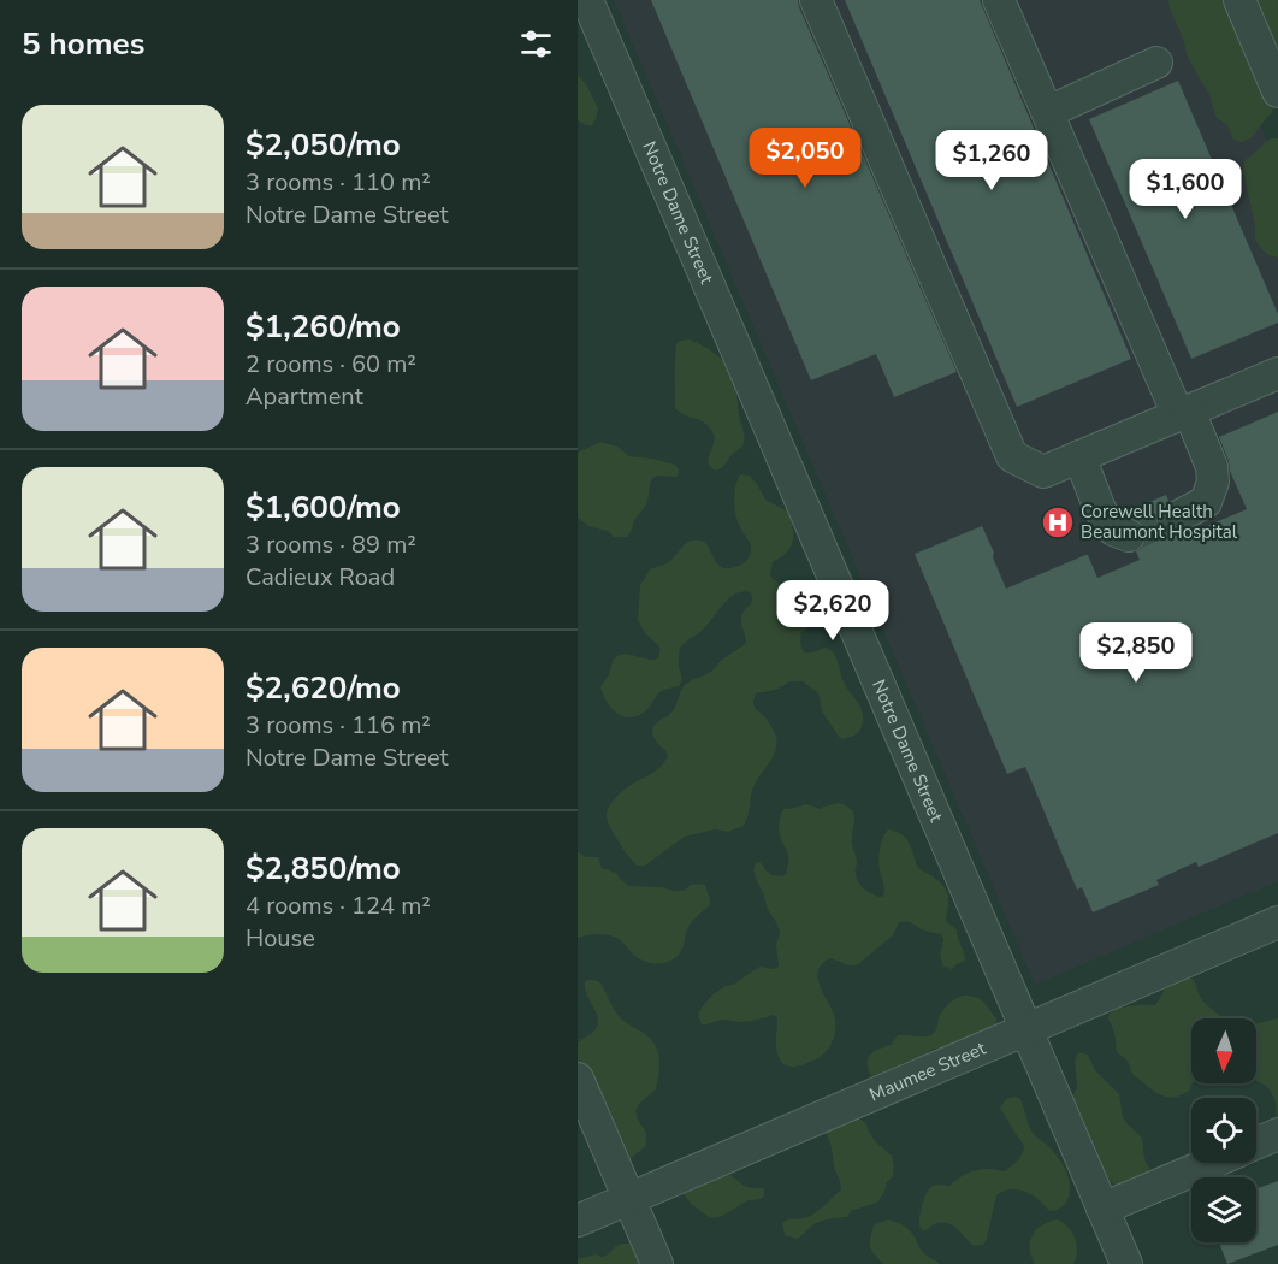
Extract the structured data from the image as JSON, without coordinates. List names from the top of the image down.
{
  "streets": {
    "street": ["Notre Dame Street", "Maumee Street"]
  },
  "crossings": [
    ["Notre Dame Street", "Maumee Street"]
  ],
  "places": {
    "hospital": ["Corewell Health Beaumont Hospital"]
  },
  "north": "bottom",
  "page": {
    "heading": "5 homes",
    "list": [
      {
        "name": "$2,050/mo",
        "note": "3 rooms · 110 m² · Notre Dame Street"
      },
      {
        "name": "$1,260/mo",
        "note": "2 rooms · 60 m² · Apartment"
      },
      {
        "name": "$1,600/mo",
        "note": "3 rooms · 89 m² · Cadieux Road"
      },
      {
        "name": "$2,620/mo",
        "note": "3 rooms · 116 m² · Notre Dame Street"
      },
      {
        "name": "$2,850/mo",
        "note": "4 rooms · 124 m² · House"
      }
    ],
    "price": [
      "$2,050",
      "$1,260",
      "$1,600",
      "$2,620",
      "$2,850"
    ]
  }
}
